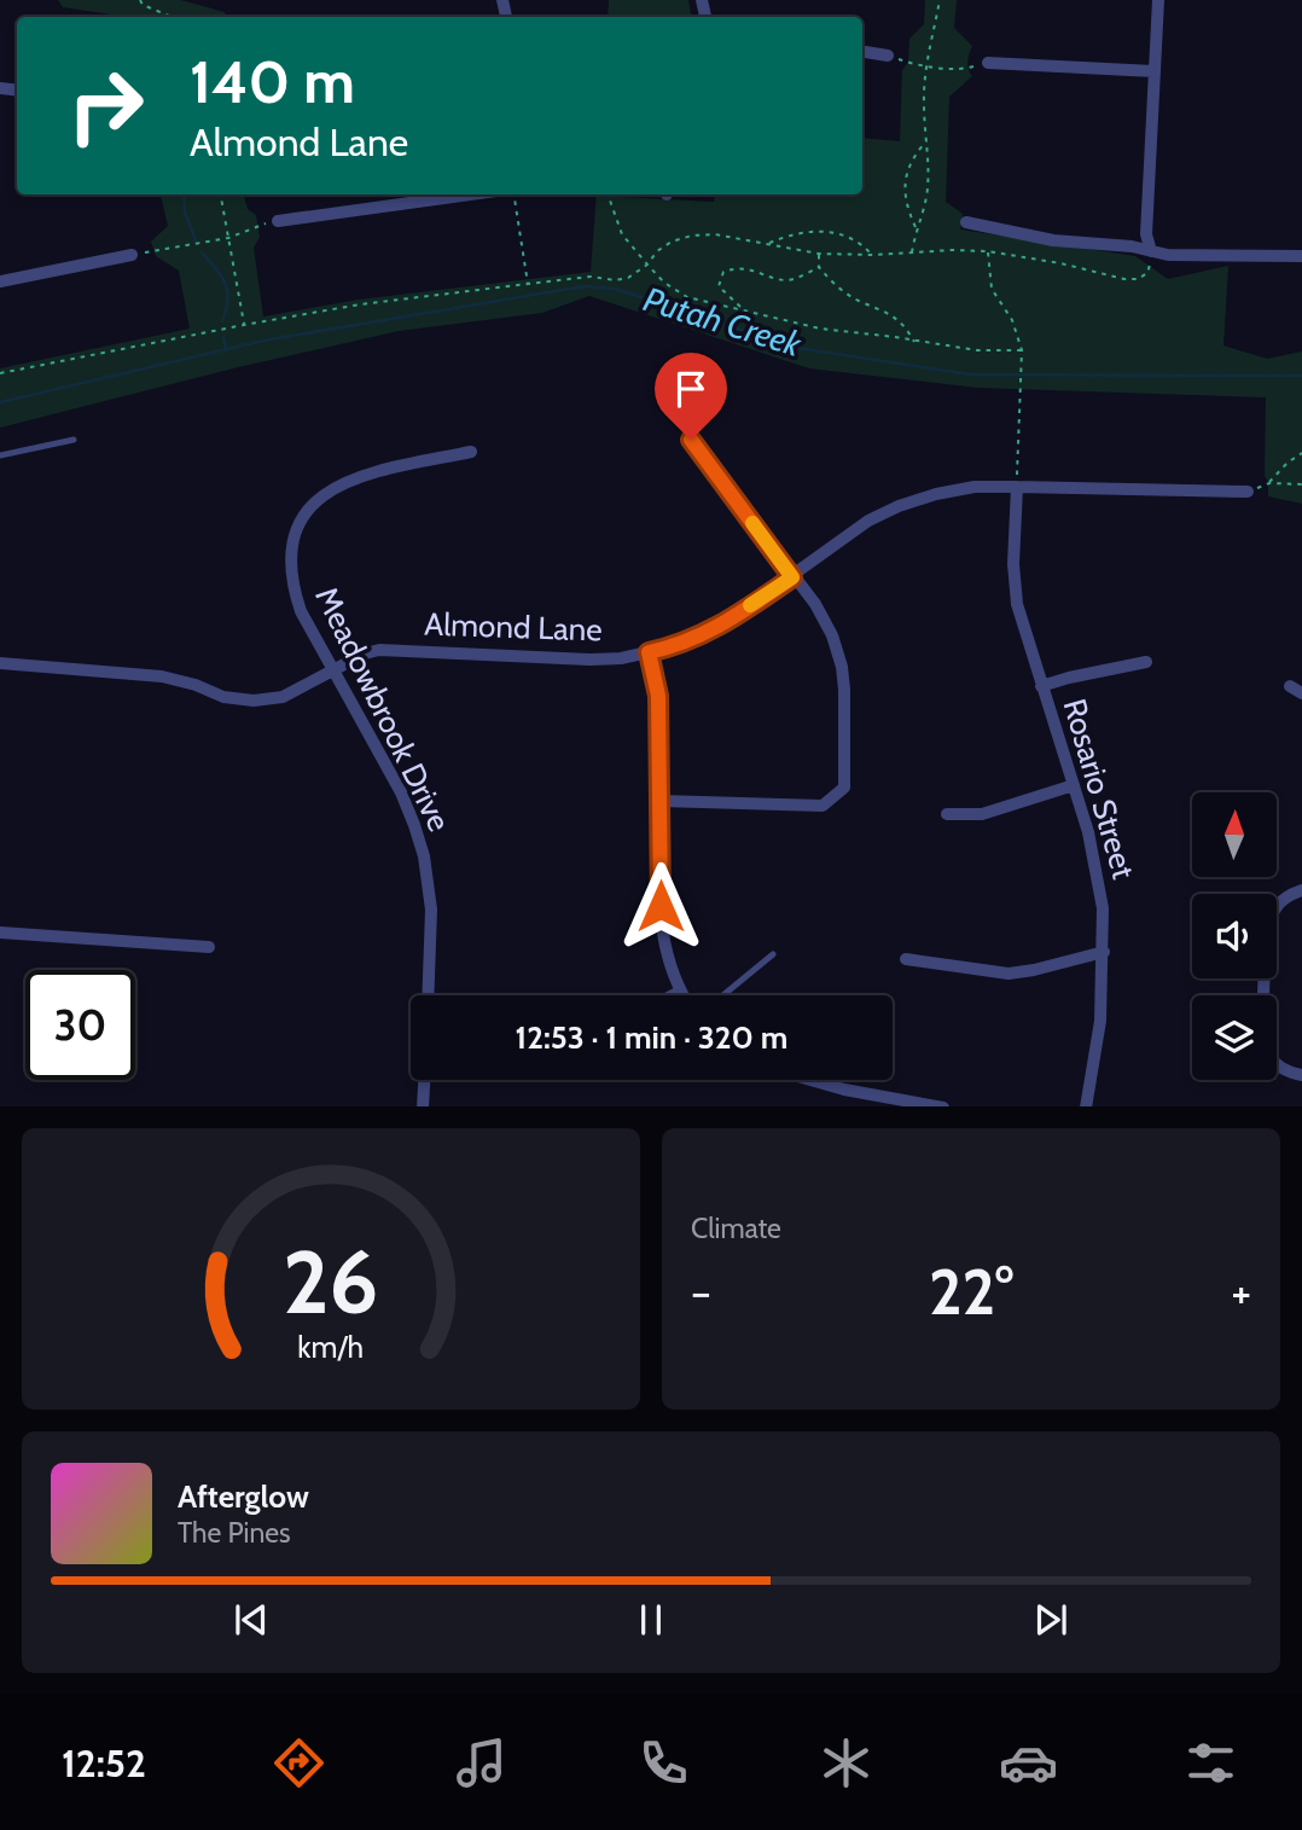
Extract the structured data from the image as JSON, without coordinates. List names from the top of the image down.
{
  "streets": {
    "street": ["Almond Lane", "Meadowbrook Drive", "Rosario Street"]
  },
  "crossings": [
    ["Almond Lane", "Meadowbrook Drive"],
    ["Almond Lane", "Rosario Street"]
  ],
  "water": ["Putah Creek"],
  "north": "top",
  "page": {
    "turn": ["140 m", "Almond Lane"],
    "limit": "30",
    "trip": "12:53 · 1 min · 320 m",
    "tile": "Climate",
    "heat": ["−", "22°", "+"],
    "song": ["Afterglow", "The Pines"],
    "tabs": "12:52",
    "gauge": ["26", "km/h"]
  }
}
